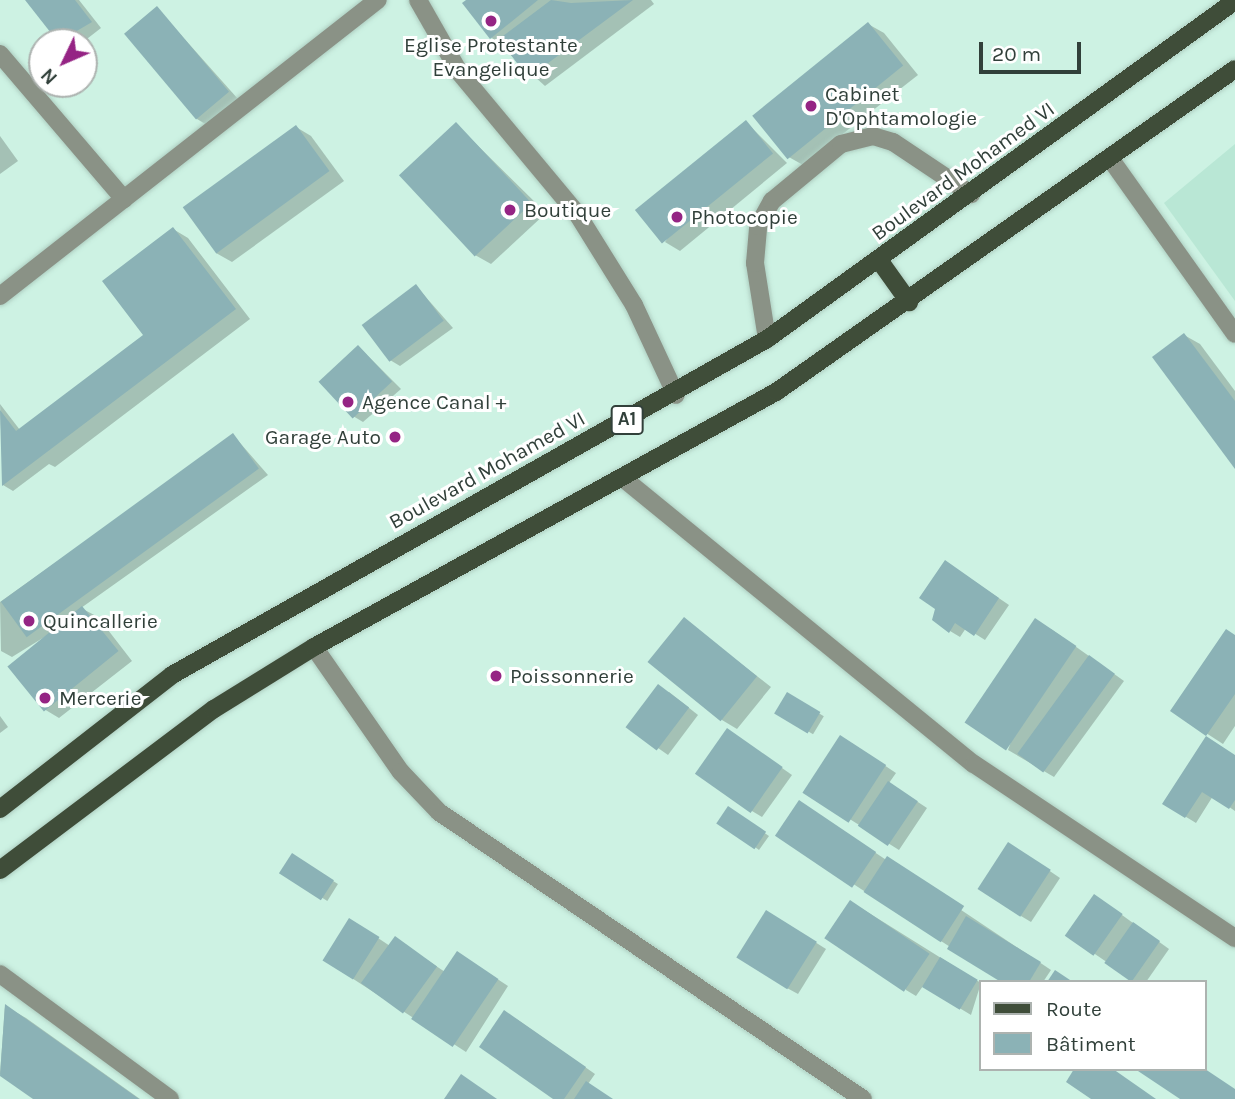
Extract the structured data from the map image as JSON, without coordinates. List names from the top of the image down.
{
  "streets": {
    "main road": ["Boulevard Mohamed VI", "A1"]
  },
  "places": [
    "Eglise Protestante Evangelique",
    "Cabinet D'Ophtamologie",
    "Boutique",
    "Photocopie",
    "Agence Canal +",
    "Garage Auto",
    "Quincallerie",
    "Poissonnerie",
    "Mercerie"
  ],
  "legend": ["Route", "Bâtiment"],
  "scale_bar": "20 m",
  "north": "bottom left"
}
